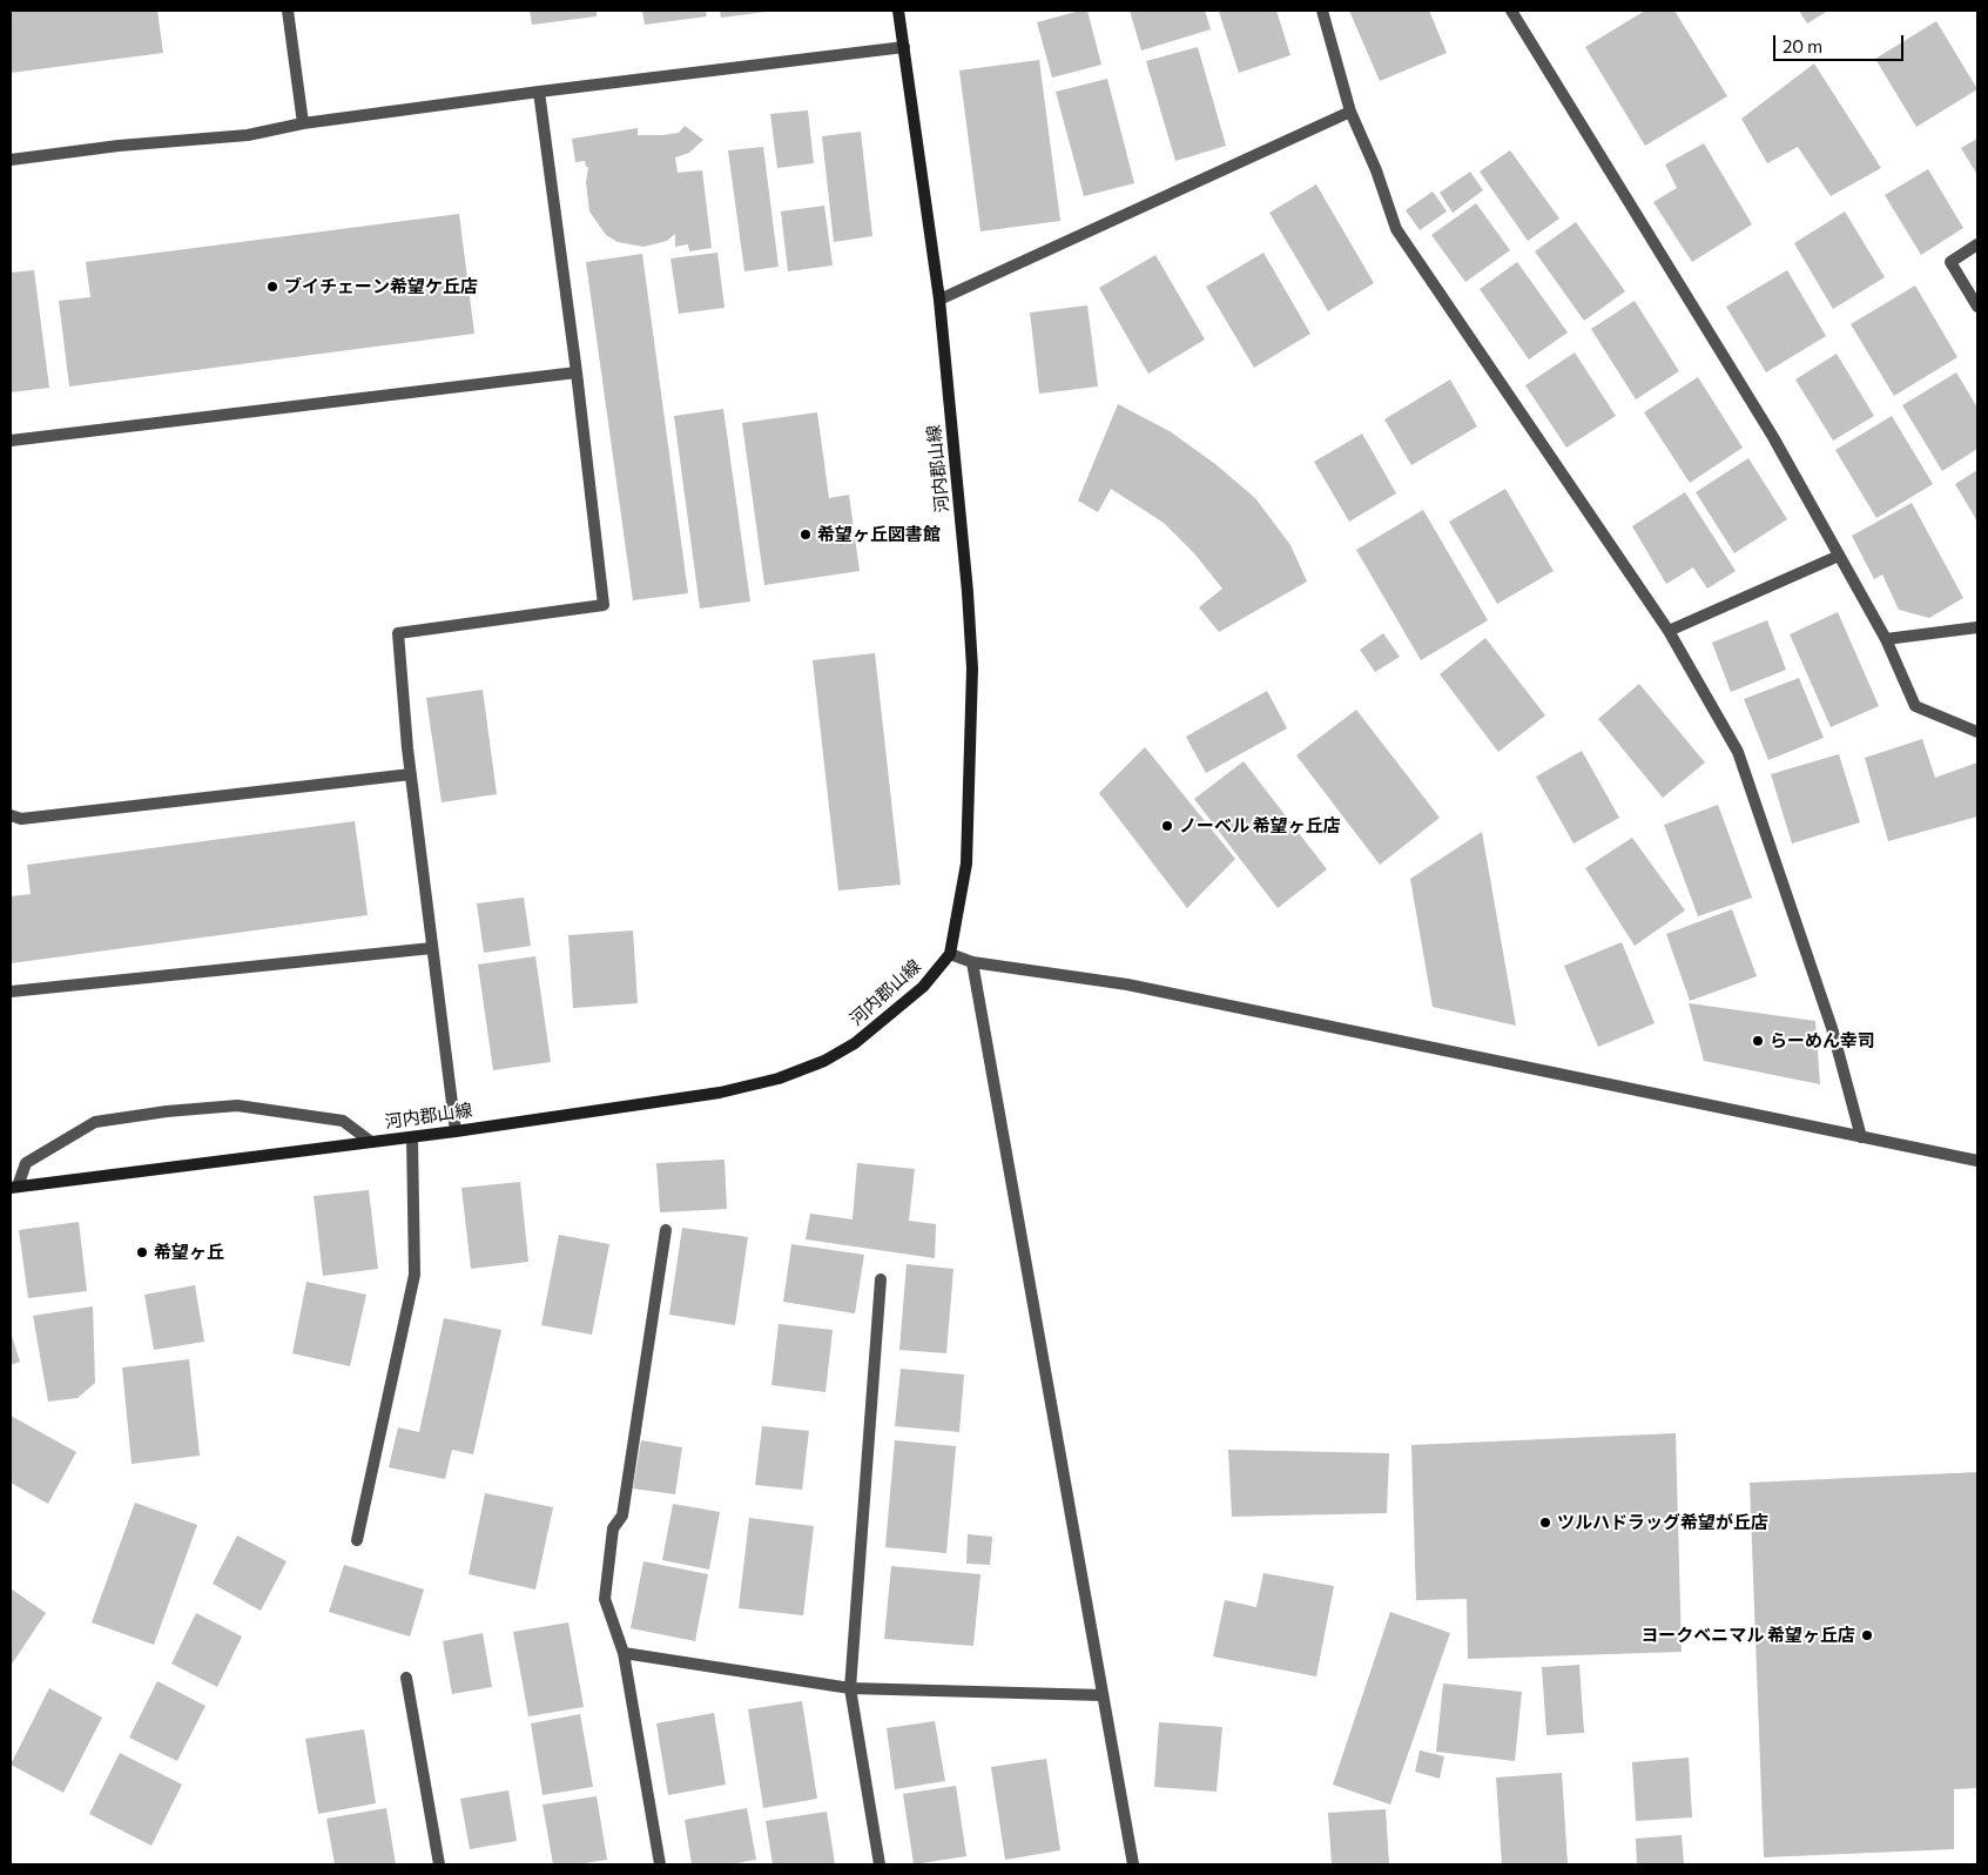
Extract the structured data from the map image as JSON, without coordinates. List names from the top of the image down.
{
  "streets": {
    "main road": ["河内郡山線"]
  },
  "places": [
    "ブイチェーン希望ケ丘店",
    "希望ヶ丘図書館",
    "ノーベル 希望ヶ丘店",
    "らーめん幸司",
    "希望ヶ丘",
    "ツルハドラッグ希望が丘店",
    "ヨークベニマル 希望ヶ丘店"
  ],
  "scale_bar": "20 m"
}
